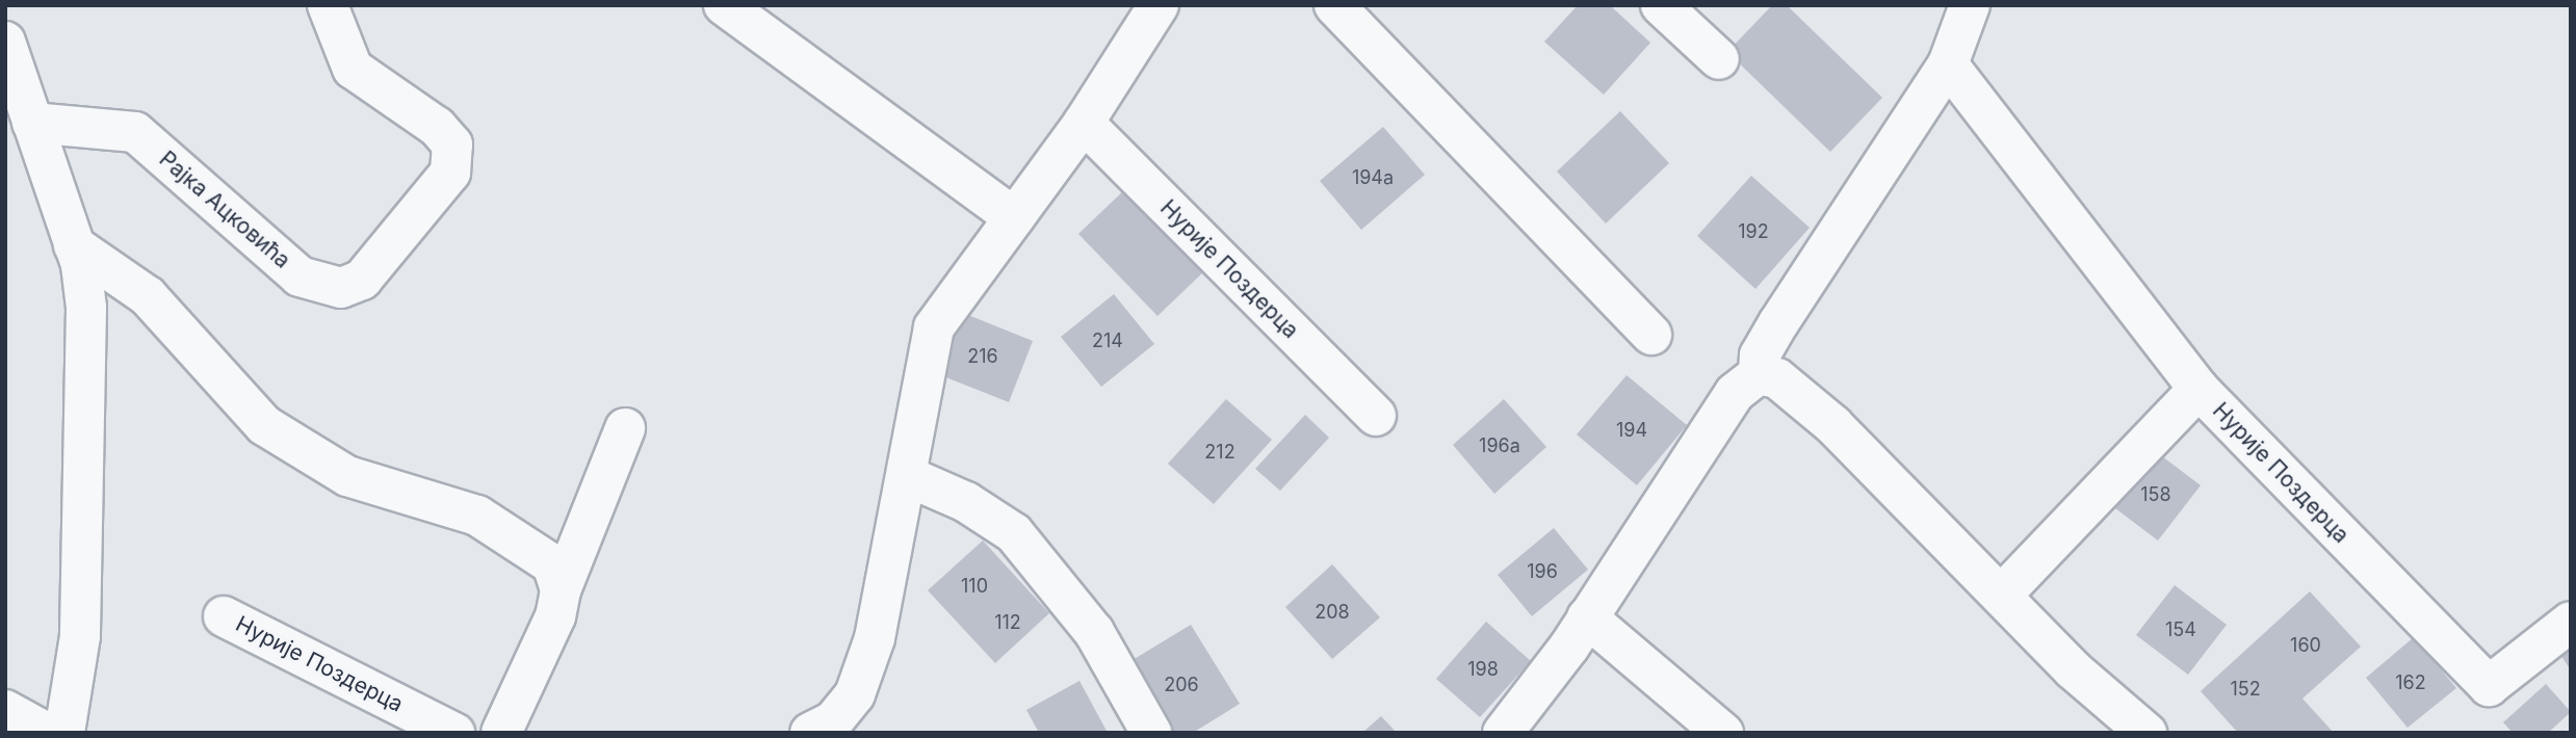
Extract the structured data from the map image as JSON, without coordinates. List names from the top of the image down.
{
  "streets": {
    "street": ["Рајка Ацковића", "Нурије Поздерца"]
  },
  "house_numbers": [
    "194a",
    "192",
    "214",
    "216",
    "194",
    "196a",
    "212",
    "158",
    "196",
    "110",
    "208",
    "112",
    "154",
    "160",
    "198",
    "162",
    "206",
    "152"
  ]
}
